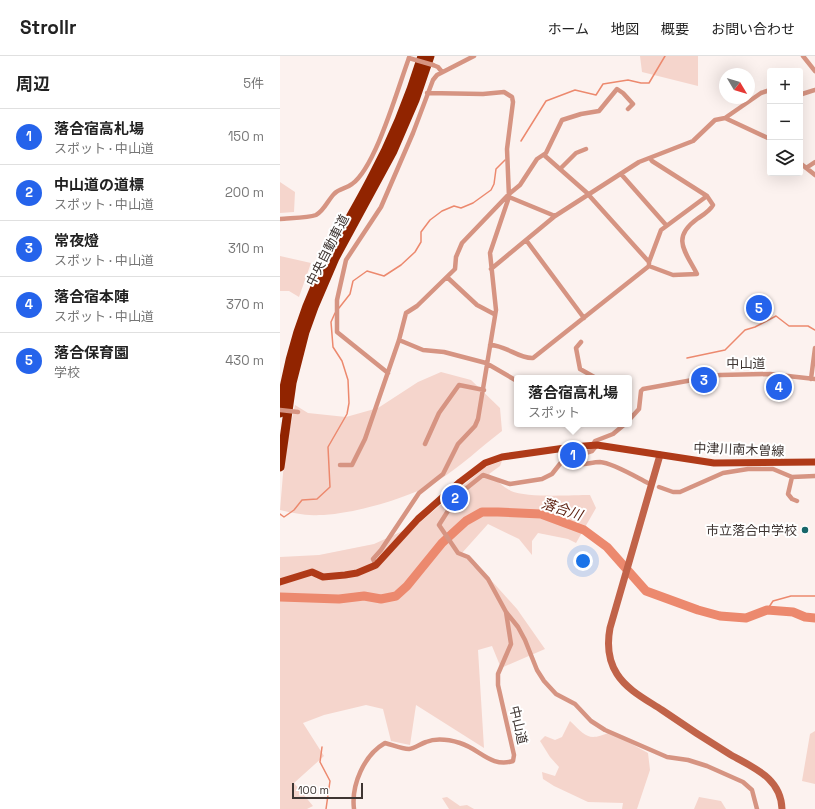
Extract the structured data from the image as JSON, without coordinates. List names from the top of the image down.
{
  "streets": {
    "highway": ["中央自動車道"],
    "main road": ["中津川南木曽線"],
    "street": ["中山道"]
  },
  "water": ["落合川"],
  "places": ["市立落合中学校"],
  "scale_bar": "100 m",
  "north": "bottom right",
  "page": {
    "header": "Strollr",
    "nav": [
      "ホーム",
      "地図",
      "概要",
      "お問い合わせ"
    ],
    "heading": ["周辺", "5件"],
    "map_buttons": ["+", "−"],
    "list": [
      {
        "mark": "1",
        "name": "落合宿高札場",
        "note": "スポット · 中山道",
        "value": "150 m"
      },
      {
        "mark": "2",
        "name": "中山道の道標",
        "note": "スポット · 中山道",
        "value": "200 m"
      },
      {
        "mark": "3",
        "name": "常夜燈",
        "note": "スポット · 中山道",
        "value": "310 m"
      },
      {
        "mark": "4",
        "name": "落合宿本陣",
        "note": "スポット · 中山道",
        "value": "370 m"
      },
      {
        "mark": "5",
        "name": "落合保育園",
        "note": "学校",
        "value": "430 m"
      }
    ],
    "pins": [
      "5",
      "3",
      "4",
      "1",
      "2"
    ],
    "popup": ["落合宿高札場", "スポット"],
    "scale": "100 m"
  }
}
